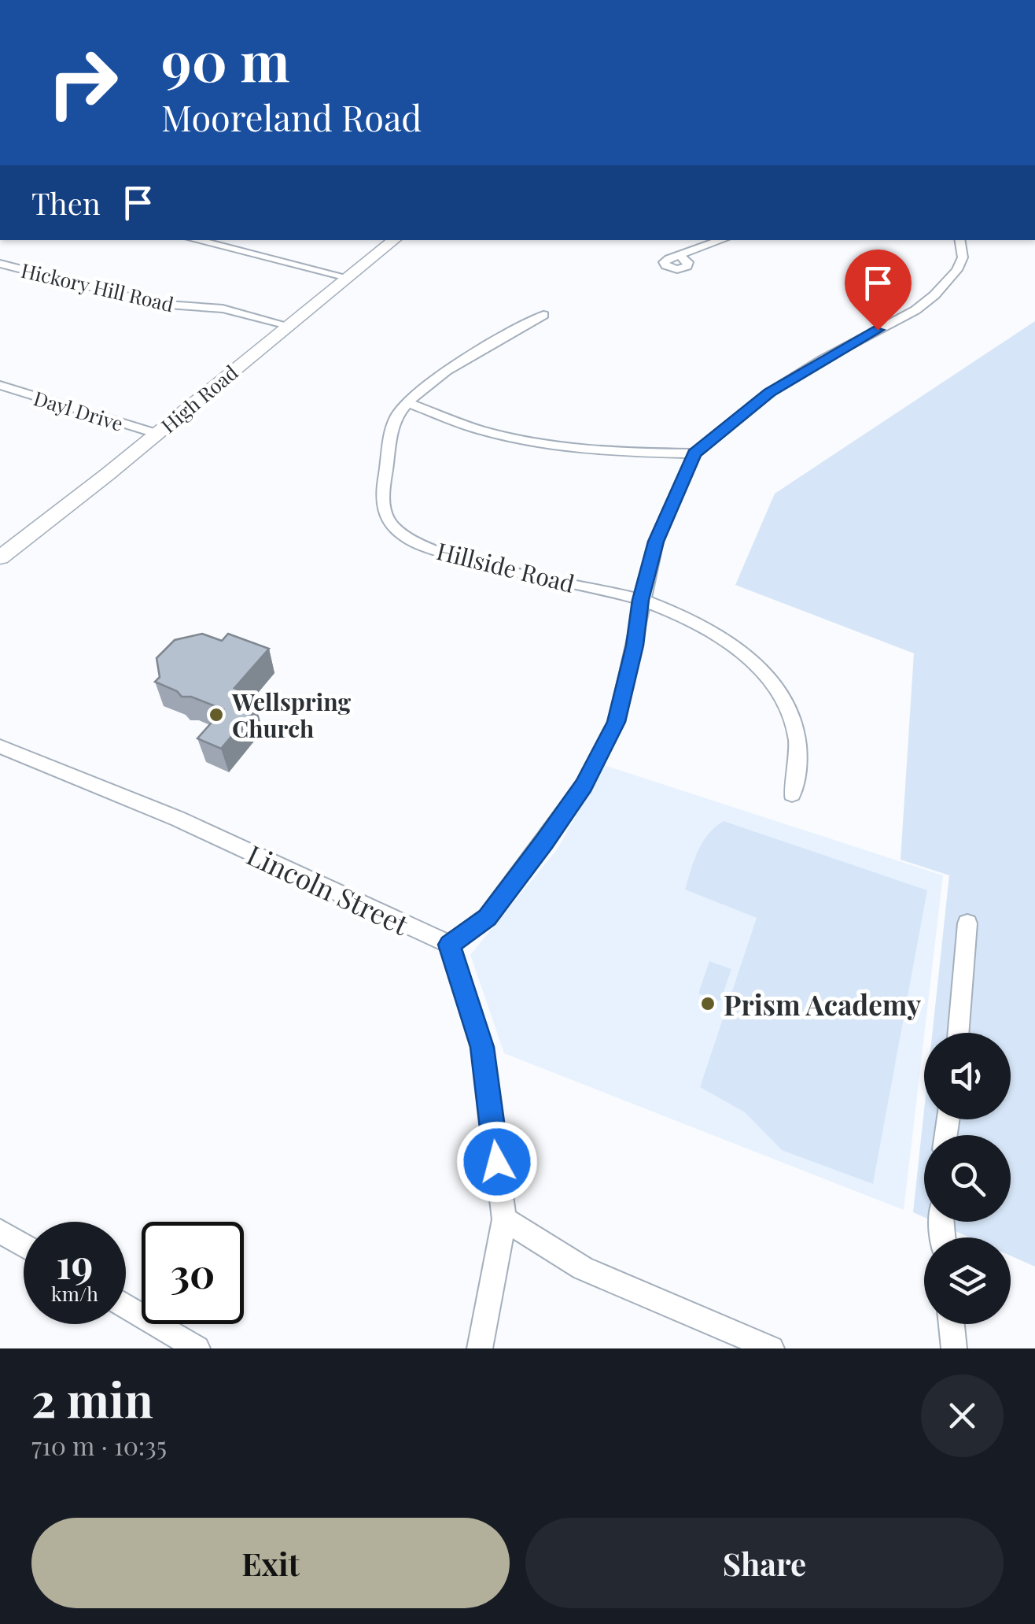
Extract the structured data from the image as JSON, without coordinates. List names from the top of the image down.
{
  "streets": {
    "main road": ["High Road"],
    "street": [
      "Hickory Hill Road",
      "Dayl Drive",
      "Hillside Road",
      "Lincoln Street"
    ]
  },
  "crossings": [
    ["Hickory Hill Road", "High Road"],
    ["High Road", "Dayl Drive"]
  ],
  "places": ["Wellspring Church", "Prism Academy"],
  "page": {
    "turn": ["90 m", "Mooreland Road"],
    "then": "Then",
    "speed": "19 km/h",
    "limit": "30",
    "heading": ["2 min", "710 m · 10:35"],
    "buttons": ["Exit", "Share"]
  }
}
